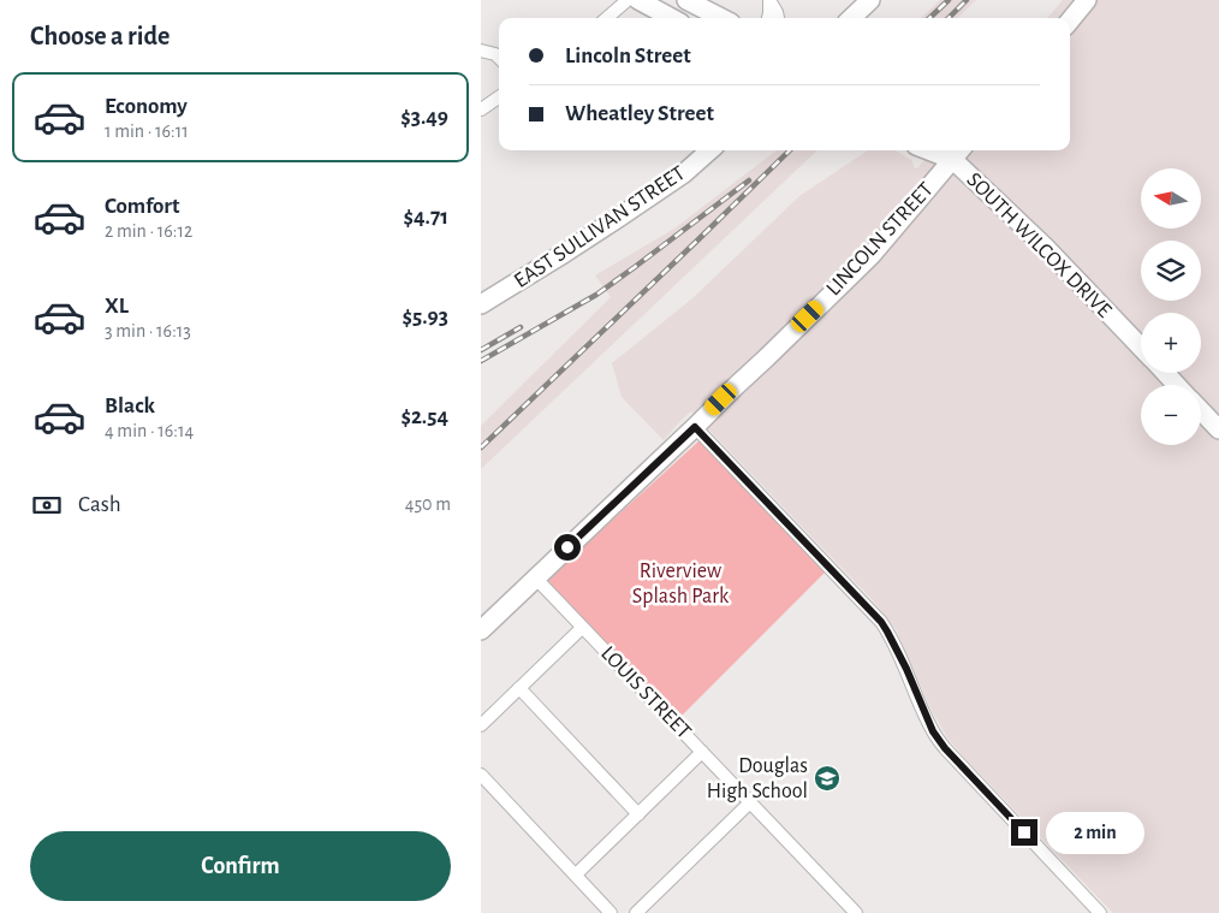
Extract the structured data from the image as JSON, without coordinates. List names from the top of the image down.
{
  "streets": {
    "main road": ["EAST SULLIVAN STREET", "LINCOLN STREET", "SOUTH WILCOX DRIVE"],
    "street": ["LOUIS STREET"]
  },
  "crossings": [
    ["LINCOLN STREET", "SOUTH WILCOX DRIVE"],
    ["LINCOLN STREET", "LOUIS STREET"]
  ],
  "parks": ["Riverview Splash Park"],
  "places": {
    "school or university": ["Douglas High School"]
  },
  "north": "left",
  "page": {
    "heading": "Choose a ride",
    "banner": ["Lincoln Street", "Wheatley Street"],
    "list": [
      {
        "name": "Economy",
        "note": "1 min · 16:11",
        "value": "$3.49"
      },
      {
        "name": "Comfort",
        "note": "2 min · 16:12",
        "value": "$4.71"
      },
      {
        "name": "XL",
        "note": "3 min · 16:13",
        "value": "$5.93"
      },
      {
        "name": "Black",
        "note": "4 min · 16:14",
        "value": "$2.54"
      }
    ],
    "map_buttons": ["+", "−"],
    "pay": ["Cash", "450 m"],
    "bubble": "2 min",
    "buttons": "Confirm"
  }
}
